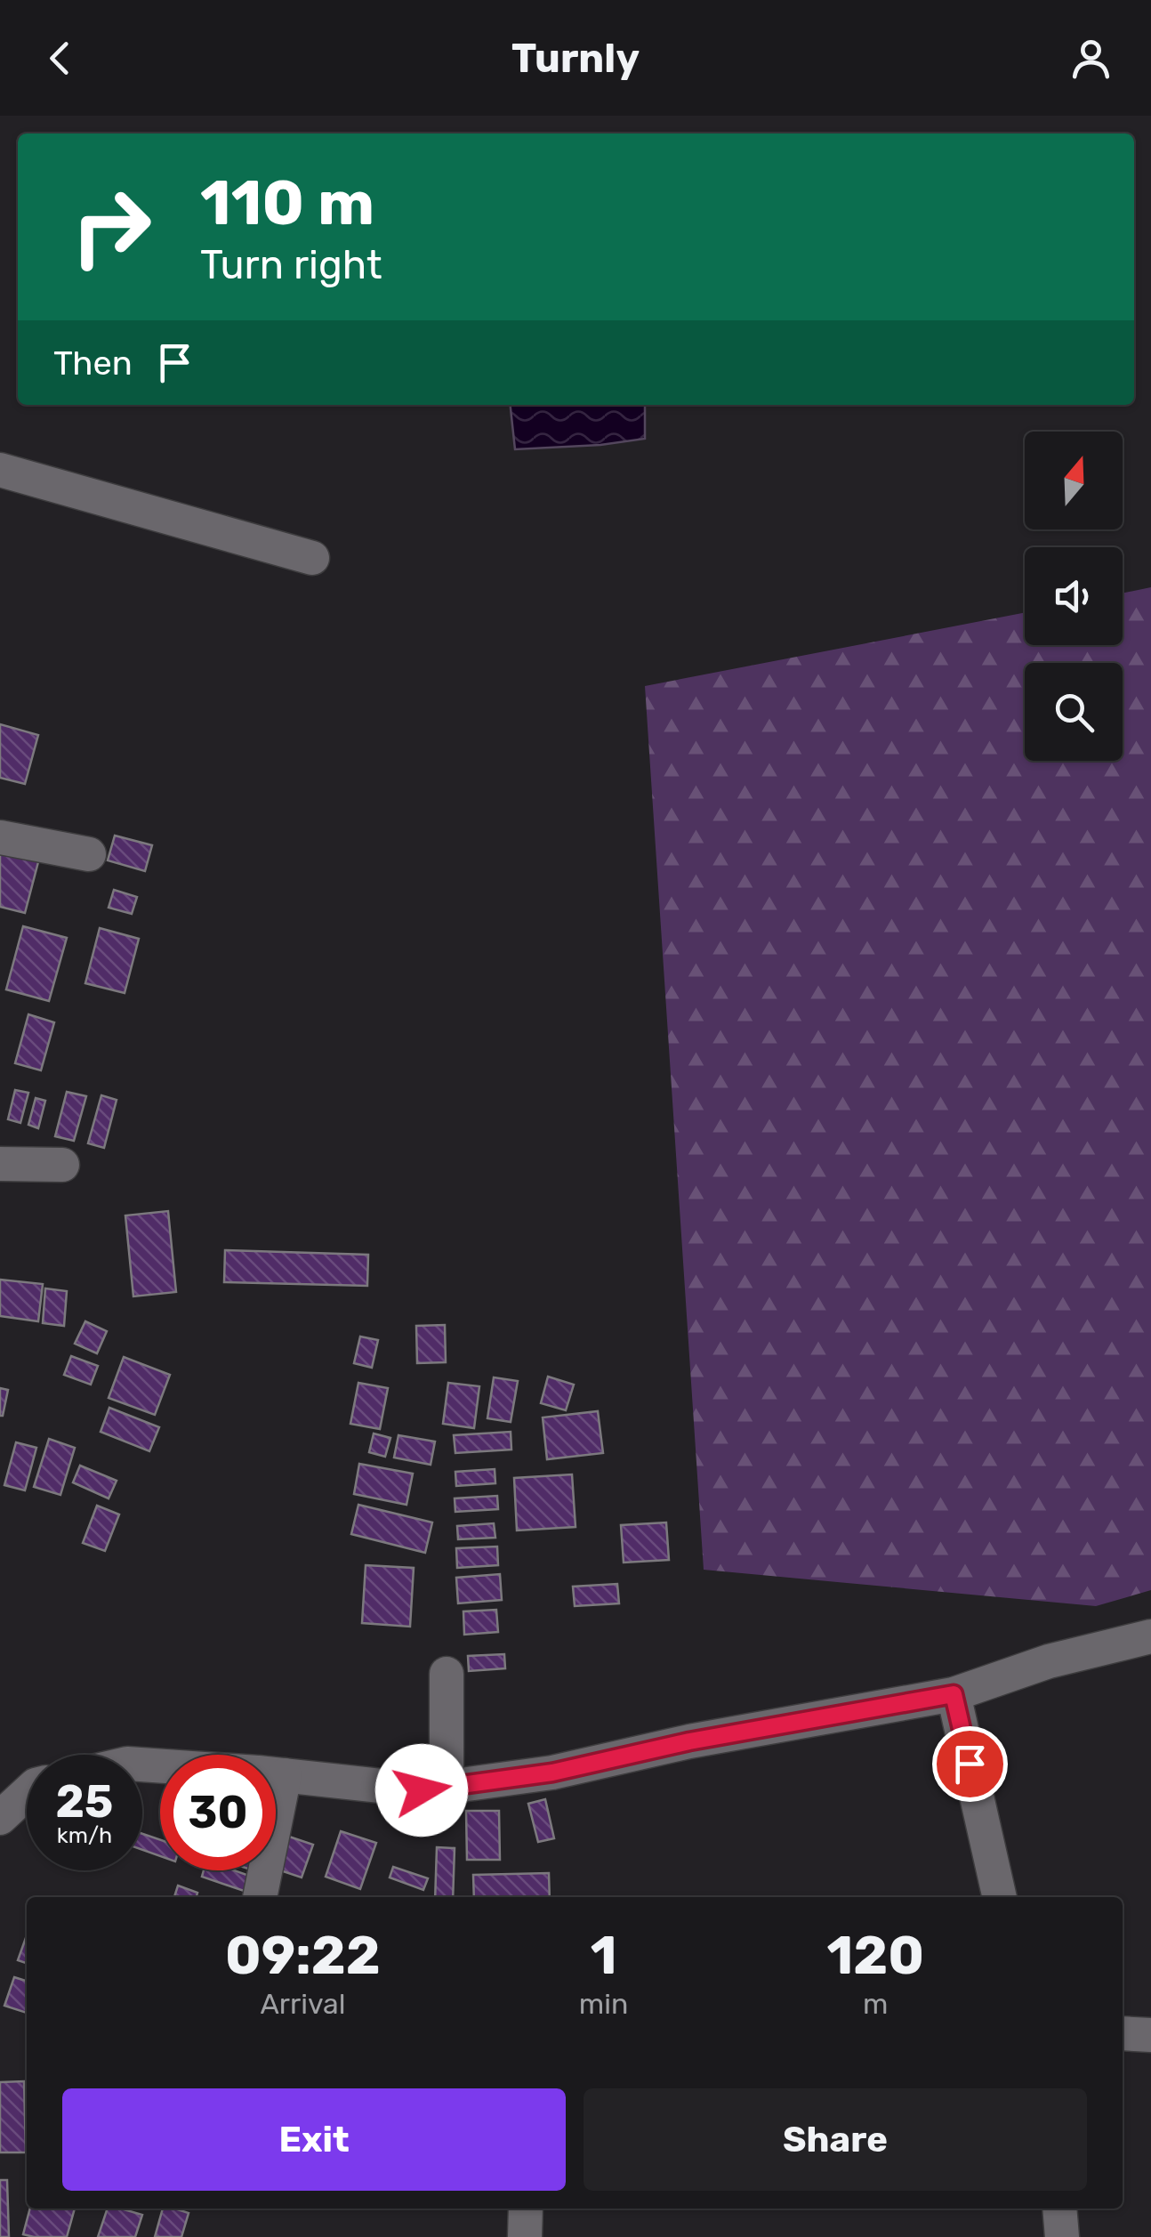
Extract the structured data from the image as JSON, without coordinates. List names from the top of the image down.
{
  "north": "top",
  "page": {
    "header": "Turnly",
    "turn": ["110 m", "Turn right"],
    "then": "Then",
    "speed": "25 km/h",
    "limit": "30",
    "eta": [
      "09:22",
      "Arrival",
      "1",
      "min",
      "120",
      "m"
    ],
    "buttons": ["Exit", "Share"]
  }
}
